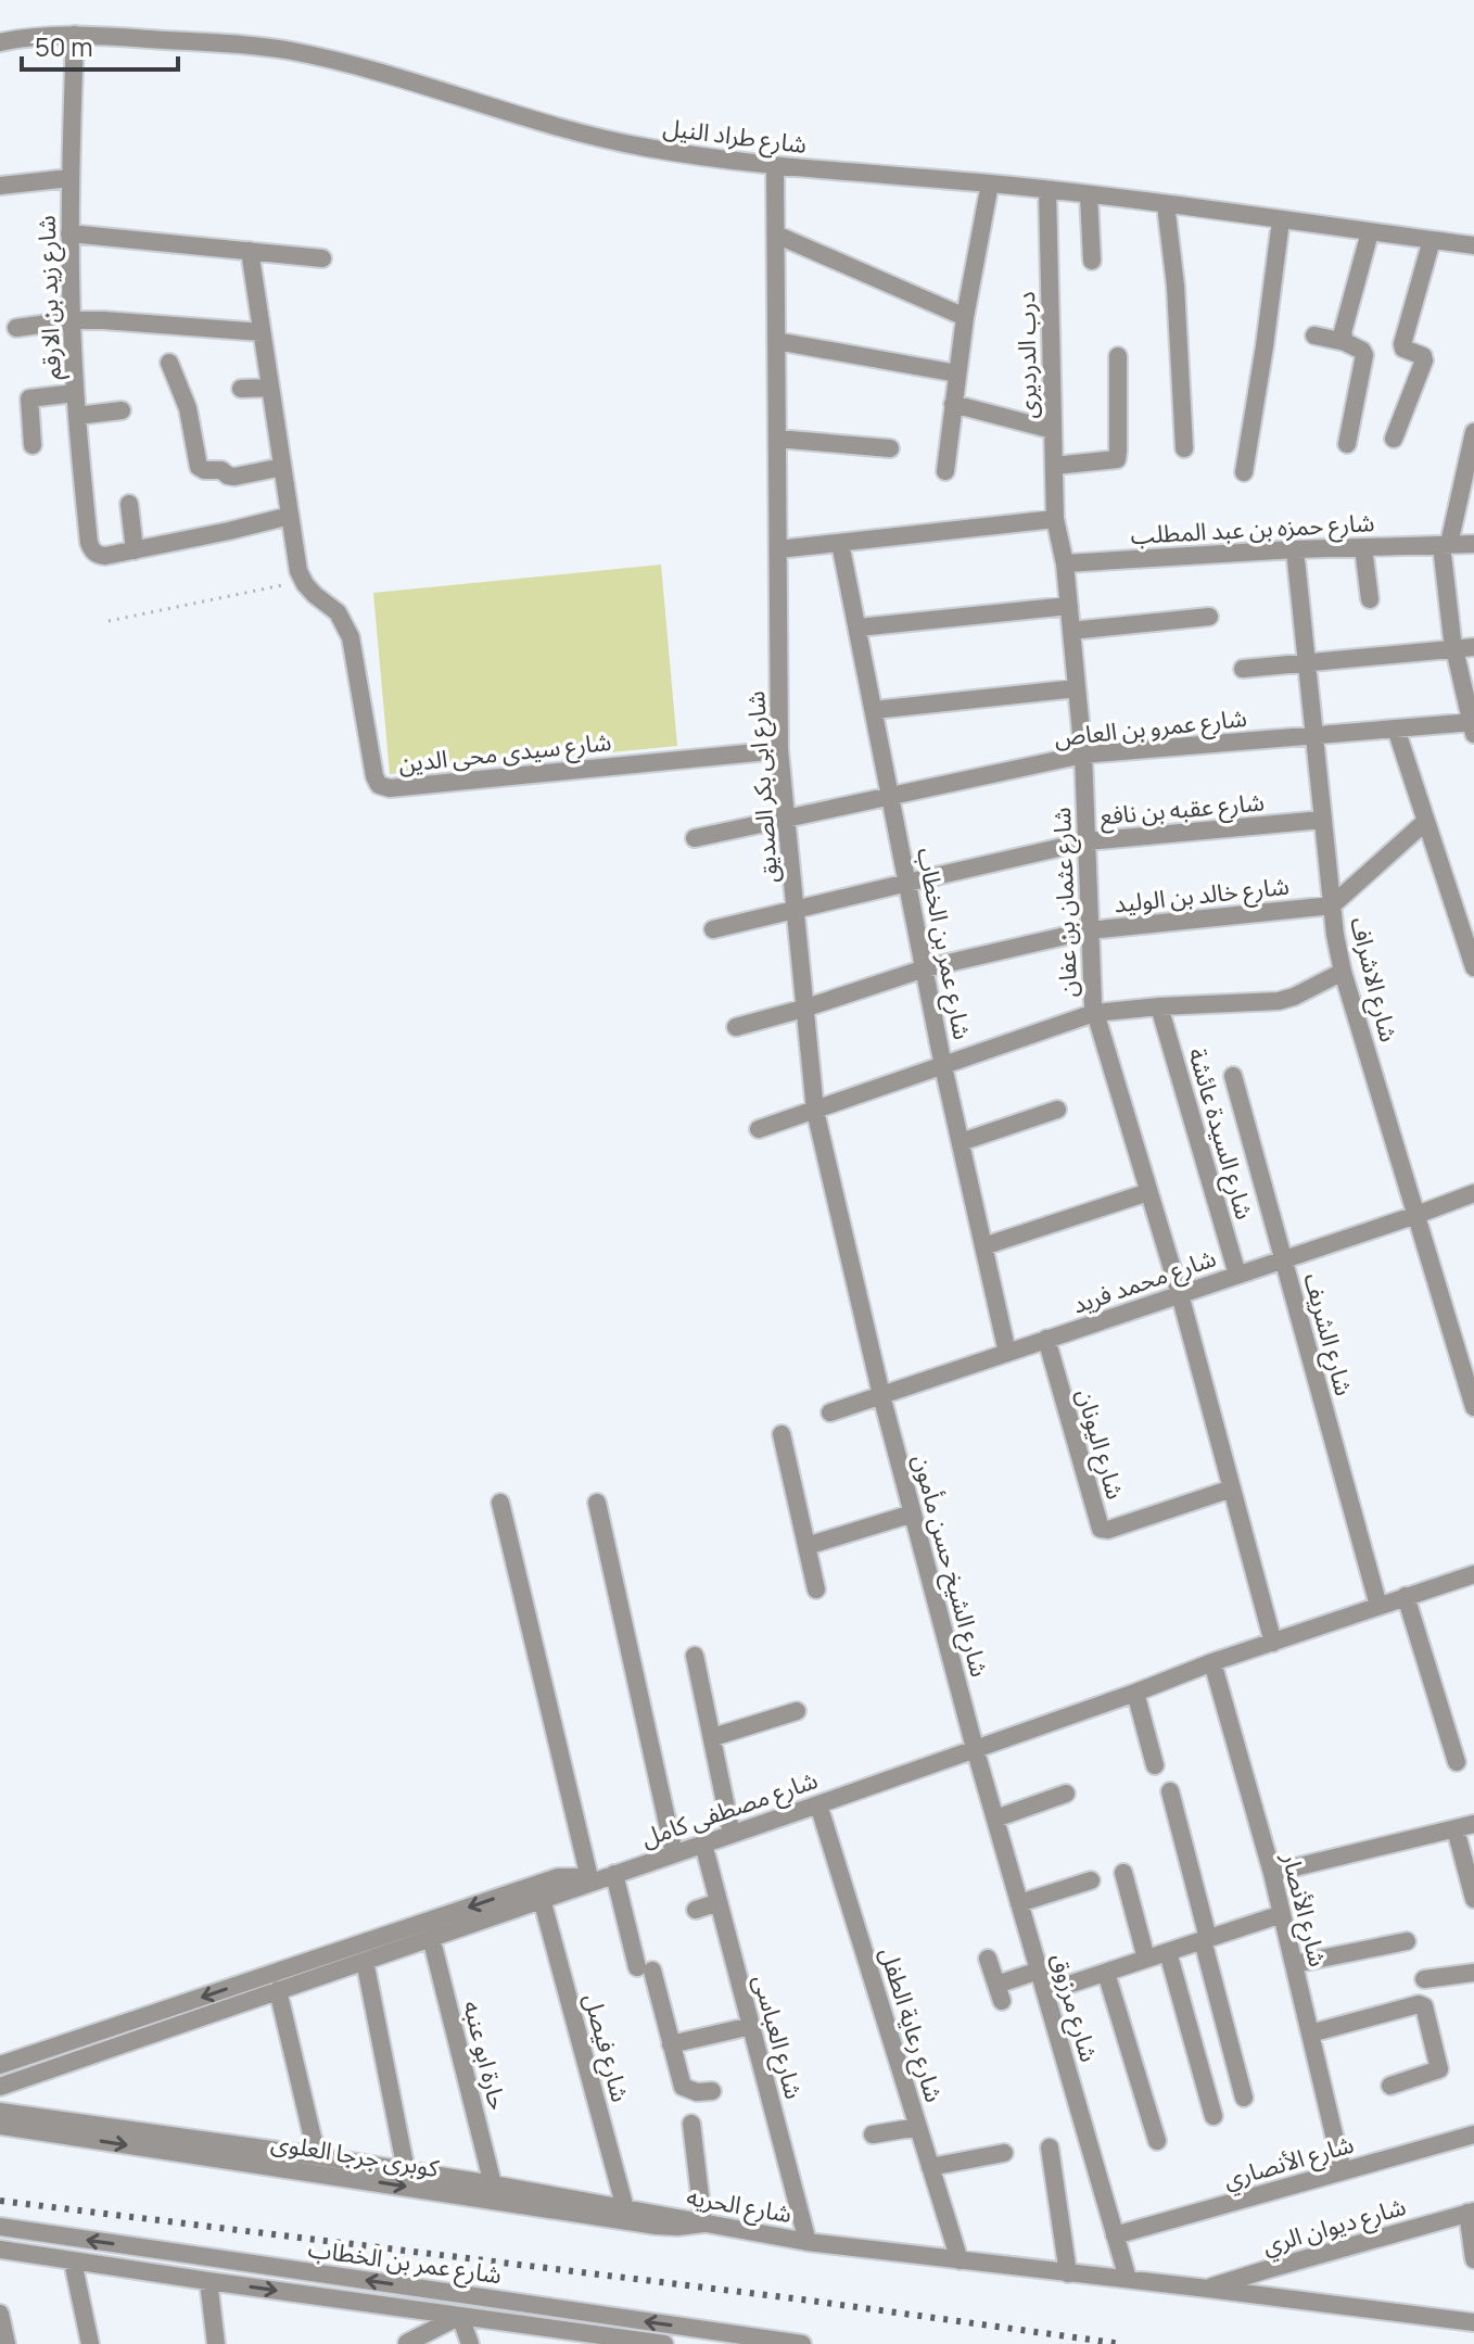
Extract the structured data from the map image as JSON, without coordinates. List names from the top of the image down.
{
  "streets": {
    "street": [
      "شارع طراد النيل",
      "شارع زيد بن الارقم",
      "درب الدرديرى",
      "شارع حمزه بن عبد المطلب",
      "شارع عمرو بن العاص",
      "شارع سيدى محى الدين",
      "شارع ابى بكر الصديق",
      "شارع عقبه بن نافع",
      "شارع خالد بن الوليد",
      "شارع عثمان بن عفان",
      "شارع عمر بن الخطاب",
      "شارع الاشراف",
      "شارع السيدة عائشة",
      "شارع محمد فريد",
      "شارع الشريف",
      "شارع اليونان",
      "شارع الشيخ حسن مأمون",
      "شارع مصطفى كامل",
      "شارع الأنصار",
      "شارع مرزوق",
      "شارع رعاية الطفل",
      "شارع العباسى",
      "شارع فيصل",
      "حارة ابو عنبه",
      "كوبرى جرجا العلوى",
      "شارع الأنصاري",
      "شارع الحريه",
      "شارع ديوان الري"
    ]
  },
  "crossings": [
    ["شارع طراد النيل", "شارع زيد بن الارقم"],
    ["شارع طراد النيل", "درب الدرديرى"],
    ["شارع طراد النيل", "شارع ابى بكر الصديق"],
    ["درب الدرديرى", "شارع عثمان بن عفان"],
    ["شارع حمزه بن عبد المطلب", "شارع عثمان بن عفان"],
    ["شارع حمزه بن عبد المطلب", "شارع الاشراف"],
    ["شارع عمرو بن العاص", "شارع ابى بكر الصديق"],
    ["شارع عمرو بن العاص", "شارع عثمان بن عفان"],
    ["شارع عمرو بن العاص", "شارع عمر بن الخطاب"],
    ["شارع عمرو بن العاص", "شارع الاشراف"],
    ["شارع سيدى محى الدين", "شارع ابى بكر الصديق"],
    ["شارع ابى بكر الصديق", "شارع عقبه بن نافع"],
    ["شارع ابى بكر الصديق", "شارع خالد بن الوليد"],
    ["شارع ابى بكر الصديق", "شارع محمد فريد"],
    ["شارع ابى بكر الصديق", "شارع الشيخ حسن مأمون"],
    ["شارع عقبه بن نافع", "شارع عثمان بن عفان"],
    ["شارع عقبه بن نافع", "شارع عمر بن الخطاب"],
    ["شارع عقبه بن نافع", "شارع الاشراف"],
    ["شارع خالد بن الوليد", "شارع عثمان بن عفان"],
    ["شارع خالد بن الوليد", "شارع عمر بن الخطاب"],
    ["شارع خالد بن الوليد", "شارع الاشراف"],
    ["شارع عثمان بن عفان", "شارع محمد فريد"],
    ["شارع عثمان بن عفان", "شارع اليونان"],
    ["شارع عثمان بن عفان", "شارع مصطفى كامل"],
    ["شارع عمر بن الخطاب", "شارع محمد فريد"],
    ["شارع الاشراف", "شارع محمد فريد"],
    ["شارع السيدة عائشة", "شارع محمد فريد"],
    ["شارع محمد فريد", "شارع الشريف"],
    ["شارع محمد فريد", "شارع اليونان"],
    ["شارع محمد فريد", "شارع الشيخ حسن مأمون"],
    ["شارع الشريف", "شارع مصطفى كامل"],
    ["شارع الشيخ حسن مأمون", "شارع مصطفى كامل"],
    ["شارع الشيخ حسن مأمون", "شارع مرزوق"],
    ["شارع مصطفى كامل", "شارع الأنصار"],
    ["شارع مصطفى كامل", "شارع مرزوق"],
    ["شارع مصطفى كامل", "شارع رعاية الطفل"],
    ["شارع مصطفى كامل", "شارع العباسى"],
    ["شارع مصطفى كامل", "شارع فيصل"],
    ["شارع مصطفى كامل", "حارة ابو عنبه"],
    ["شارع الأنصار", "شارع الأنصاري"],
    ["شارع مرزوق", "شارع الأنصاري"],
    ["شارع مرزوق", "شارع الحريه"],
    ["شارع رعاية الطفل", "شارع الحريه"],
    ["شارع العباسى", "شارع الحريه"],
    ["شارع فيصل", "شارع الحريه"],
    ["حارة ابو عنبه", "شارع الحريه"],
    ["كوبرى جرجا العلوى", "شارع الحريه"],
    ["شارع الحريه", "شارع ديوان الري"]
  ],
  "one_way": ["كوبرى جرجا العلوى"],
  "scale_bar": "50 m"
}
